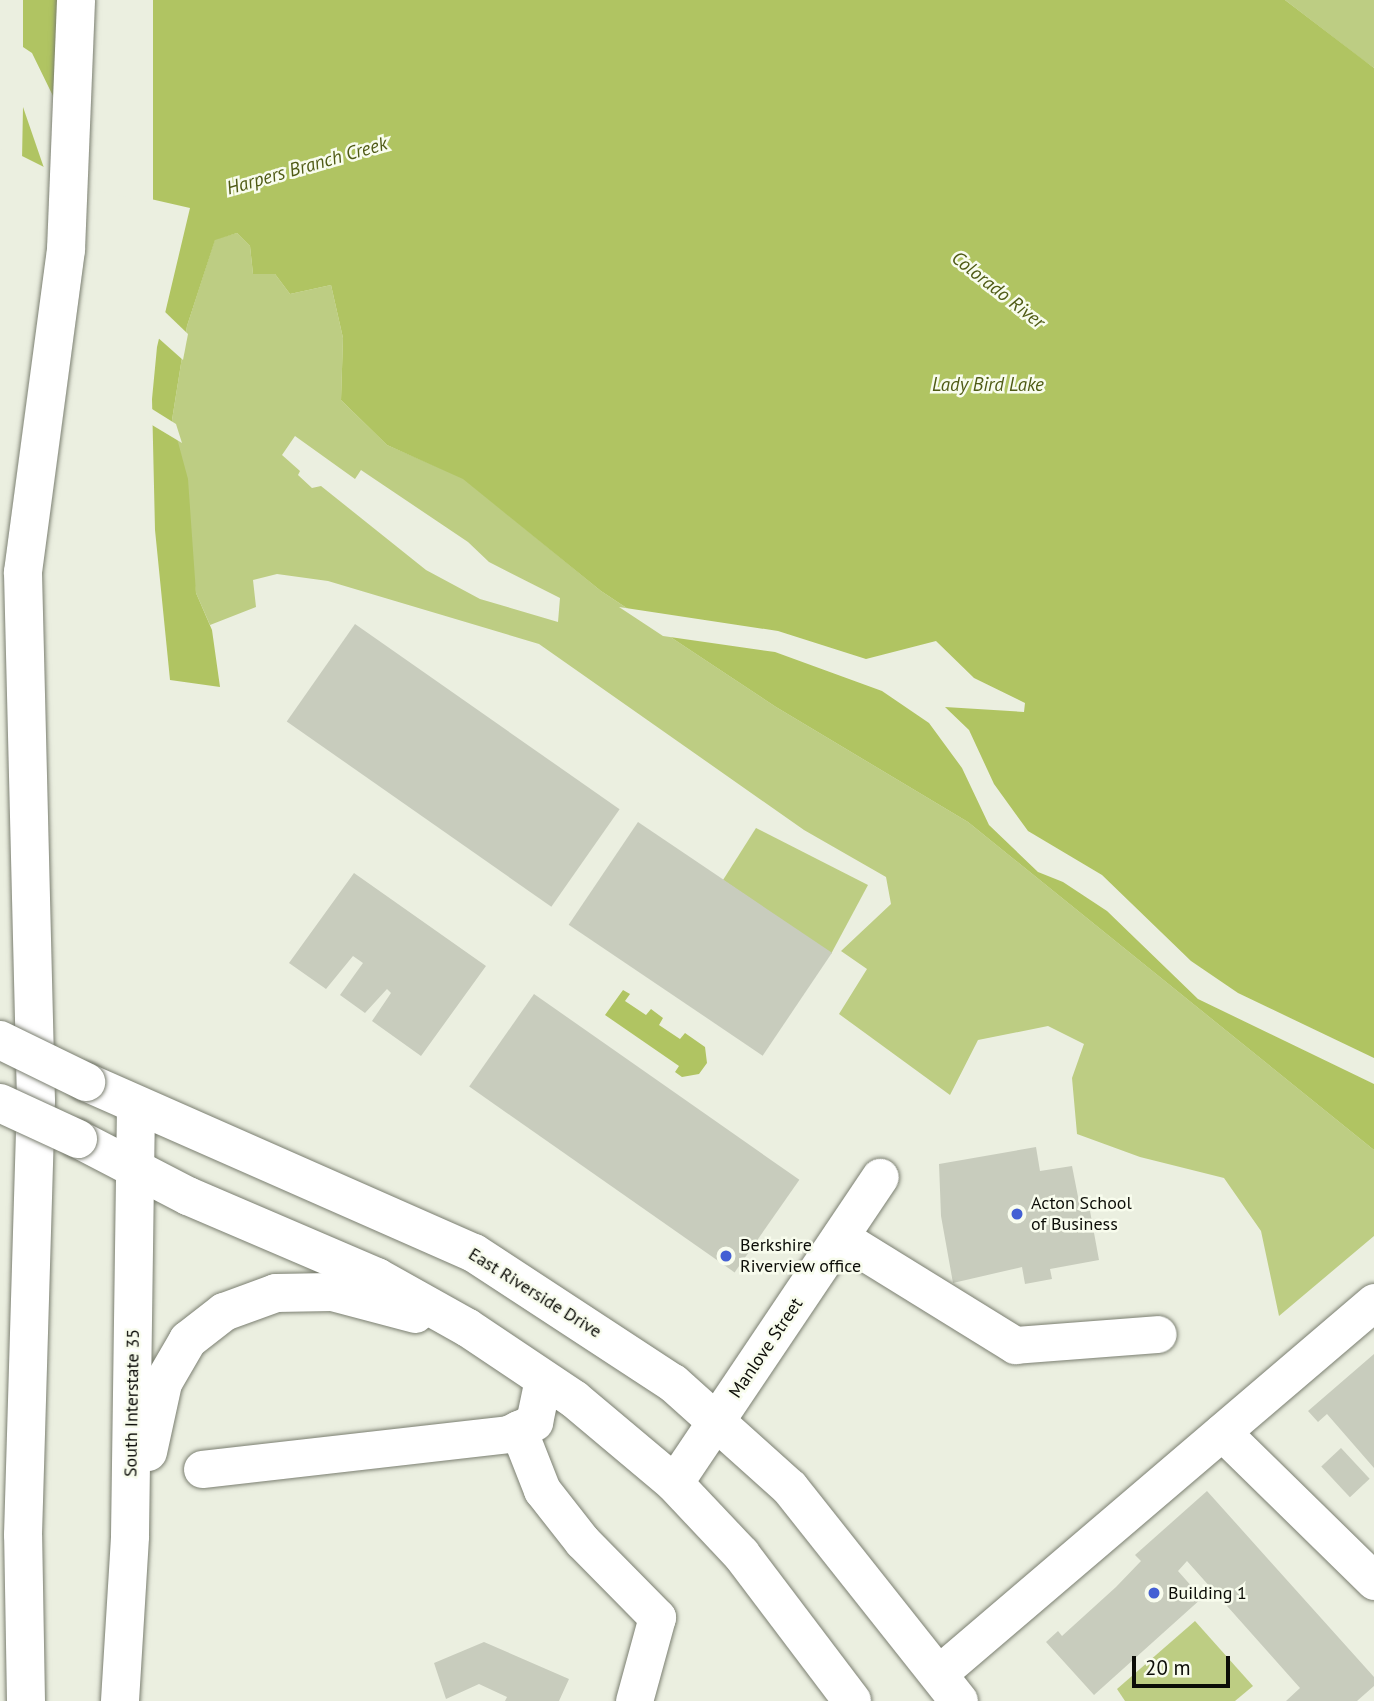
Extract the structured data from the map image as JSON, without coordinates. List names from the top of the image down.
{
  "streets": {
    "main road": ["East Riverside Drive", "South Interstate 35"],
    "street": ["Manlove Street"]
  },
  "crossings": [
    ["East Riverside Drive", "Manlove Street"],
    ["East Riverside Drive", "South Interstate 35"]
  ],
  "water": ["Harpers Branch Creek", "Colorado River", "Lady Bird Lake"],
  "places": ["Acton School of Business", "Berkshire Riverview office", "Building 1"],
  "scale_bar": "20 m"
}
